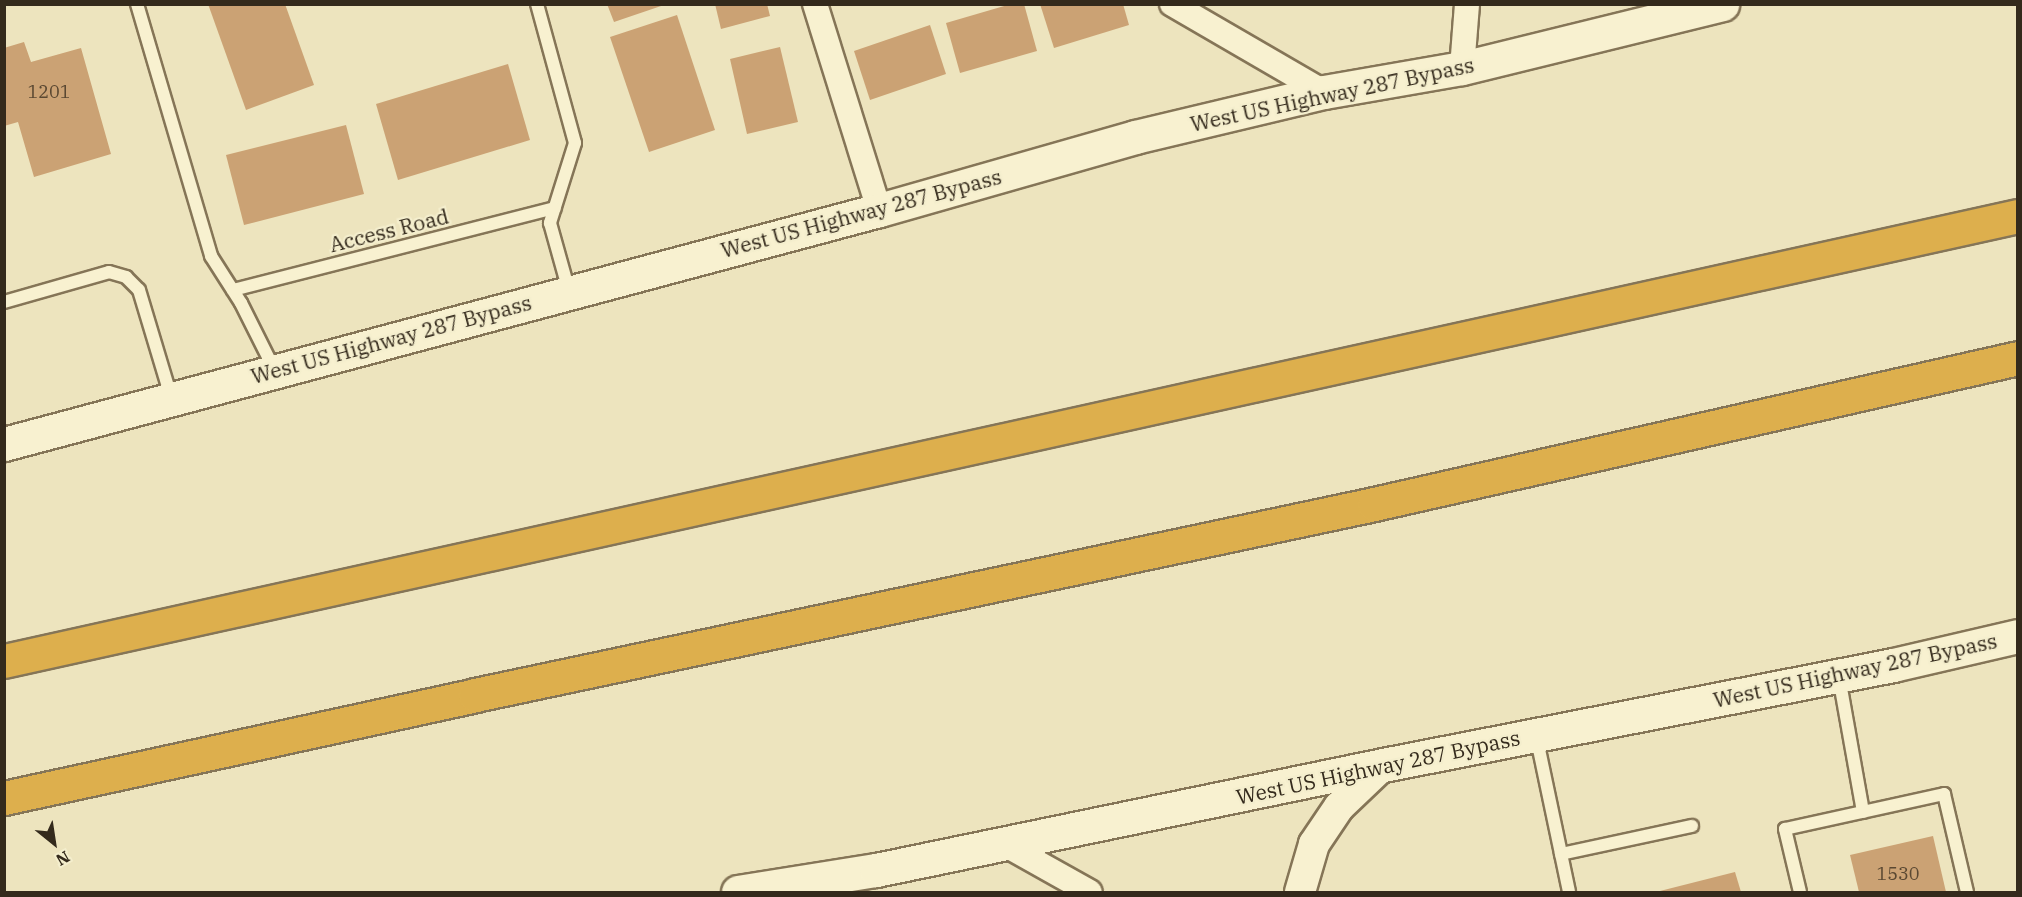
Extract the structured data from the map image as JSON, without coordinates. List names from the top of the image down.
{
  "streets": {
    "main road": ["West US Highway 287 Bypass"],
    "lane": ["Access Road"]
  },
  "house_numbers": ["1201", "1530"],
  "north": "bottom right"
}
